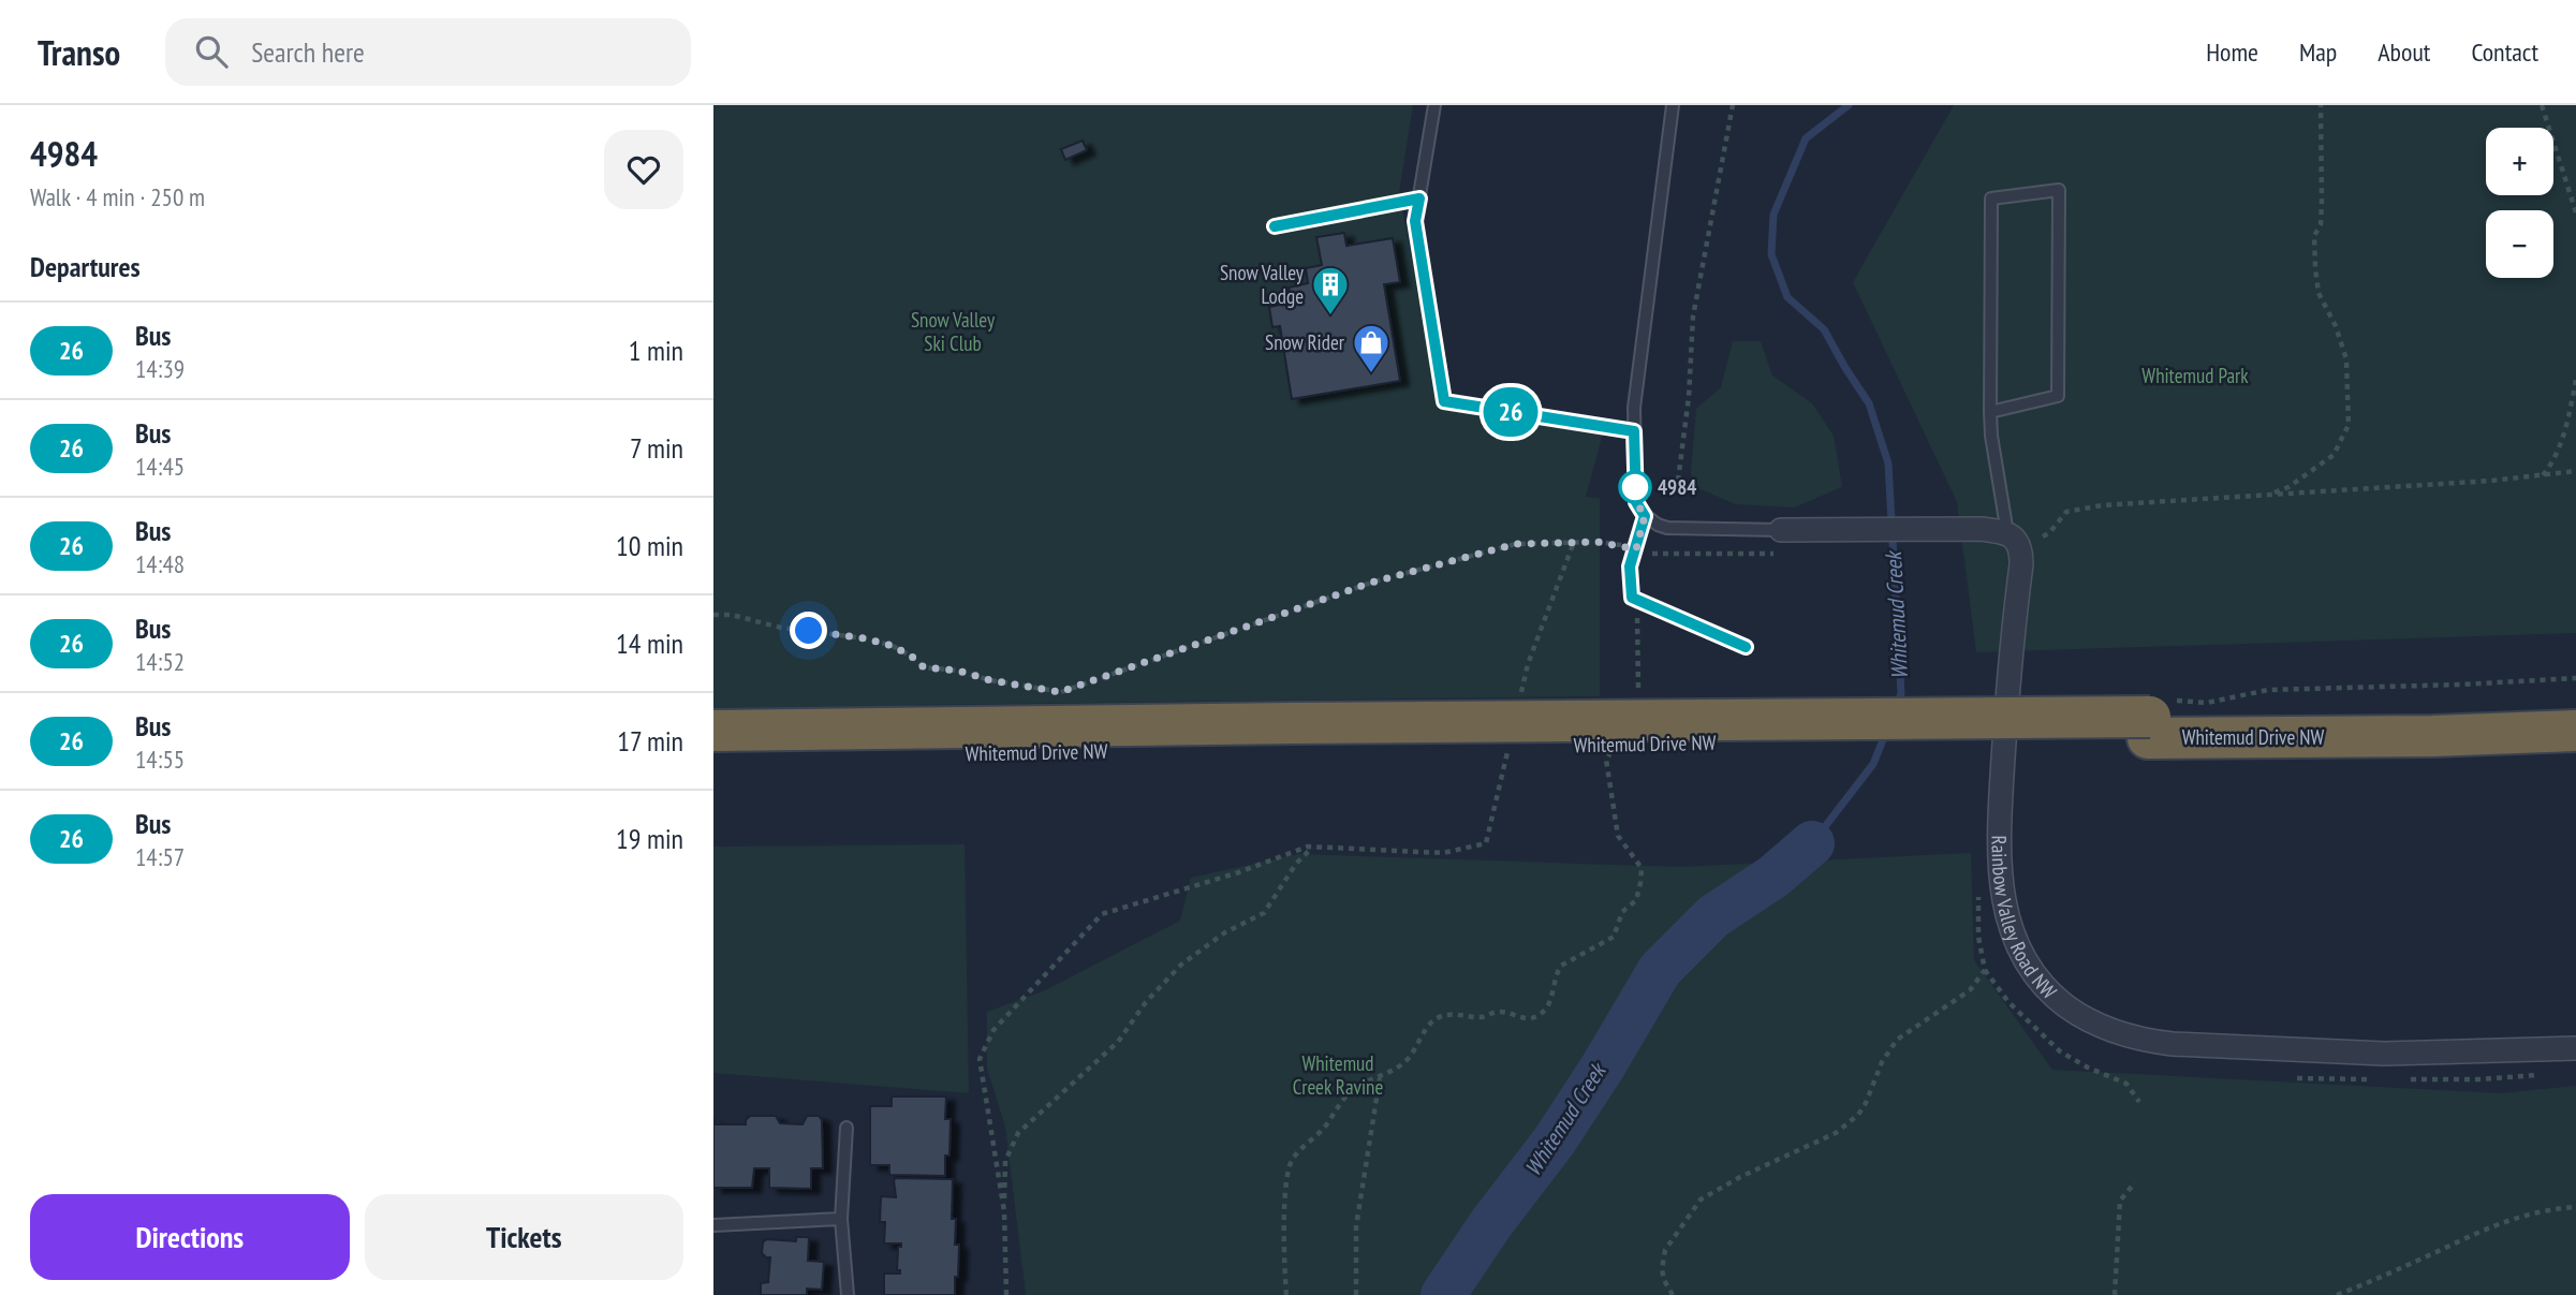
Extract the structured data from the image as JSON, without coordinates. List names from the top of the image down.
{
  "streets": {
    "highway": ["Whitemud Drive NW"],
    "street": ["Rainbow Valley Road NW"]
  },
  "water": ["Whitemud Creek"],
  "parks": ["Snow Valley Ski Club", "Whitemud Park", "Whitemud Creek Ravine"],
  "places": {
    "building": ["Snow Valley Lodge"],
    "shop": ["Snow Rider"],
    "other": ["4984"]
  },
  "lines": ["bus line 26"],
  "page": {
    "header": "Transo",
    "search": "Search here",
    "nav": [
      "Home",
      "Map",
      "About",
      "Contact"
    ],
    "heading": [
      ["4984", "Walk · 4 min · 250 m"],
      "Departures"
    ],
    "on_map": "26",
    "map_buttons": ["+", "−"],
    "list": [
      {
        "mark": "26",
        "name": "Bus",
        "note": "14:39",
        "value": "1 min"
      },
      {
        "mark": "26",
        "name": "Bus",
        "note": "14:45",
        "value": "7 min"
      },
      {
        "mark": "26",
        "name": "Bus",
        "note": "14:48",
        "value": "10 min"
      },
      {
        "mark": "26",
        "name": "Bus",
        "note": "14:52",
        "value": "14 min"
      },
      {
        "mark": "26",
        "name": "Bus",
        "note": "14:55",
        "value": "17 min"
      },
      {
        "mark": "26",
        "name": "Bus",
        "note": "14:57",
        "value": "19 min"
      }
    ],
    "buttons": ["Directions", "Tickets"]
  }
}
